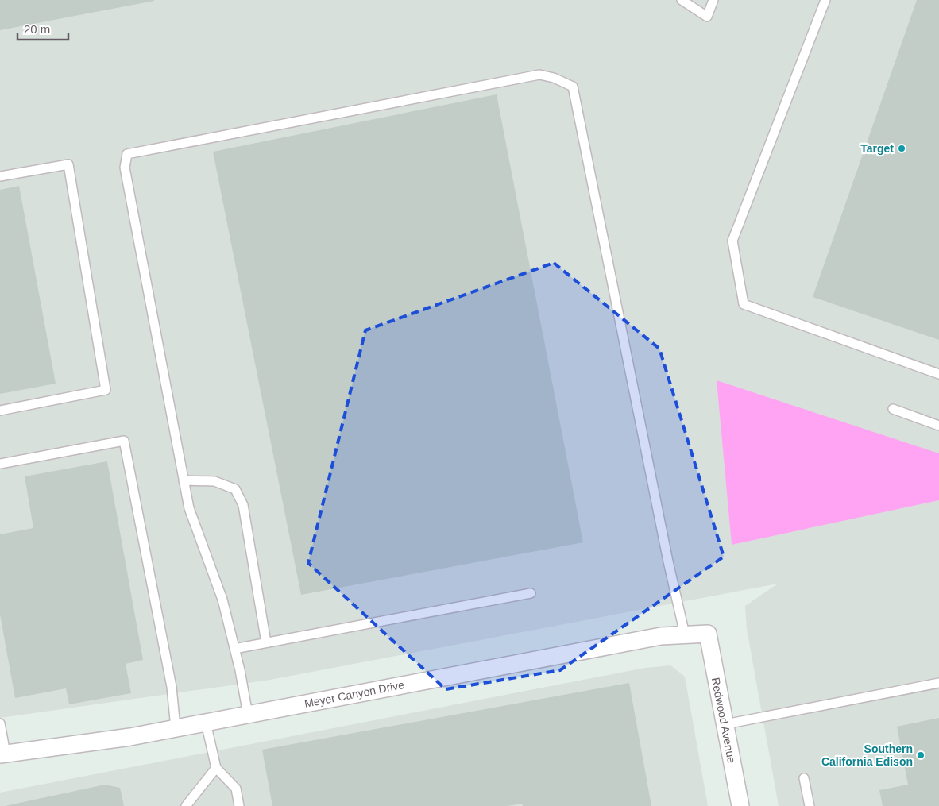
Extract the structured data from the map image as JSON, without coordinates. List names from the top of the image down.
{
  "streets": {
    "street": ["Meyer Canyon Drive", "Redwood Avenue"]
  },
  "crossings": [
    ["Meyer Canyon Drive", "Redwood Avenue"]
  ],
  "places": ["Target", "Southern California Edison"],
  "scale_bar": "20 m"
}
